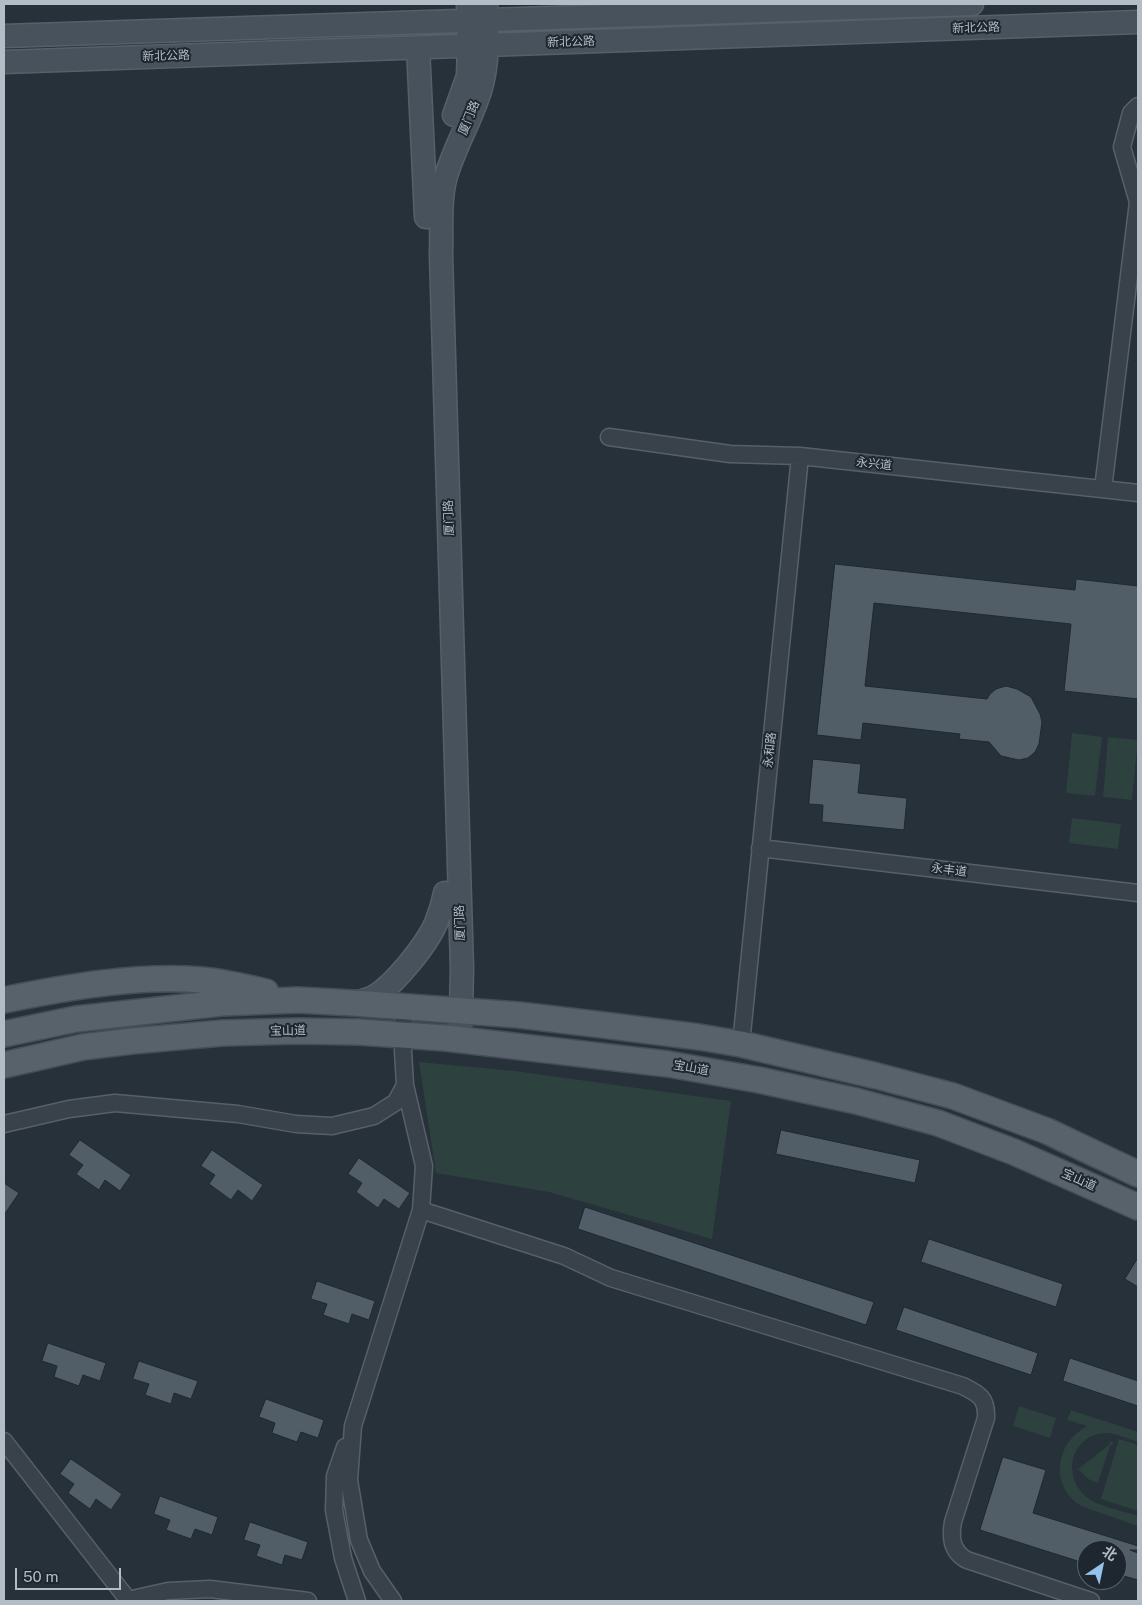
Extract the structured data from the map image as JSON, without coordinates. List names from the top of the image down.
{
  "streets": {
    "main road": ["宝山道"],
    "street": [
      "新北公路",
      "厦门路",
      "永兴道",
      "永和路",
      "永丰道"
    ]
  },
  "crossings": [
    ["新北公路", "厦门路"],
    ["厦门路", "宝山道"],
    ["永兴道", "永和路"],
    ["永和路", "永丰道"]
  ],
  "scale_bar": "50 m",
  "north": "top right"
}
